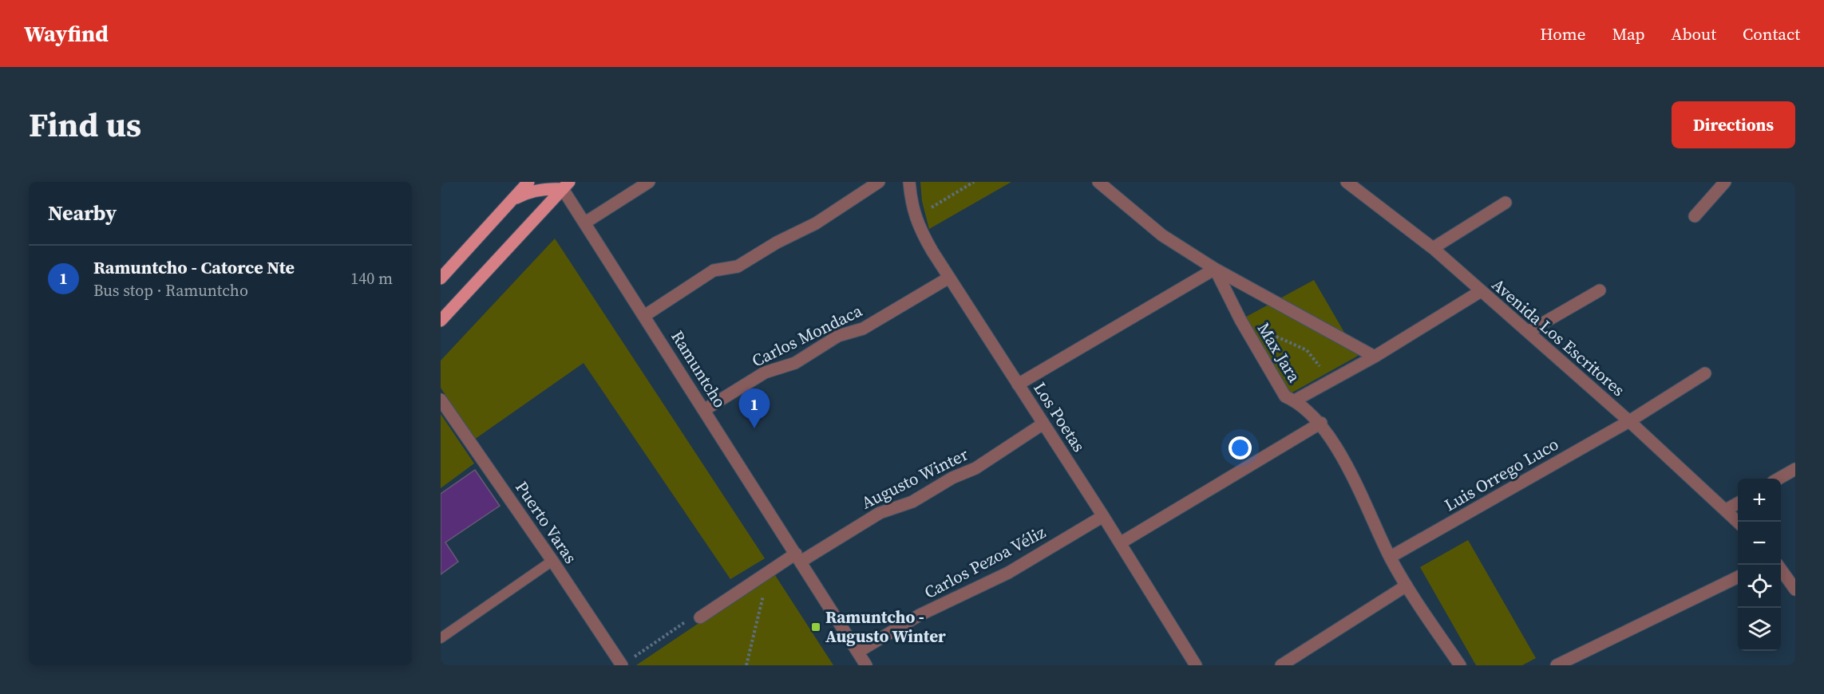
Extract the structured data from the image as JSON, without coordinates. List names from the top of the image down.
{
  "streets": {
    "street": [
      "Carlos Mondaca",
      "Avenida Los Escritores",
      "Max Jara",
      "Ramuntcho",
      "Los Poetas",
      "Luis Orrego Luco",
      "Augusto Winter",
      "Puerto Varas",
      "Carlos Pezoa Véliz"
    ]
  },
  "crossings": [
    ["Carlos Mondaca", "Ramuntcho"],
    ["Carlos Mondaca", "Los Poetas"],
    ["Avenida Los Escritores", "Luis Orrego Luco"],
    ["Max Jara", "Luis Orrego Luco"],
    ["Ramuntcho", "Augusto Winter"],
    ["Ramuntcho", "Carlos Pezoa Véliz"],
    ["Los Poetas", "Augusto Winter"],
    ["Los Poetas", "Carlos Pezoa Véliz"]
  ],
  "places": {
    "transit": ["Ramuntcho - Augusto Winter"]
  },
  "page": {
    "header": "Wayfind",
    "nav": [
      "Home",
      "Map",
      "About",
      "Contact"
    ],
    "title": "Find us",
    "buttons": "Directions",
    "heading": "Nearby",
    "list": [
      {
        "mark": "1",
        "name": "Ramuntcho - Catorce Nte",
        "note": "Bus stop · Ramuntcho",
        "value": "140 m"
      }
    ],
    "pins": "1",
    "map_buttons": ["+", "−"]
  }
}
